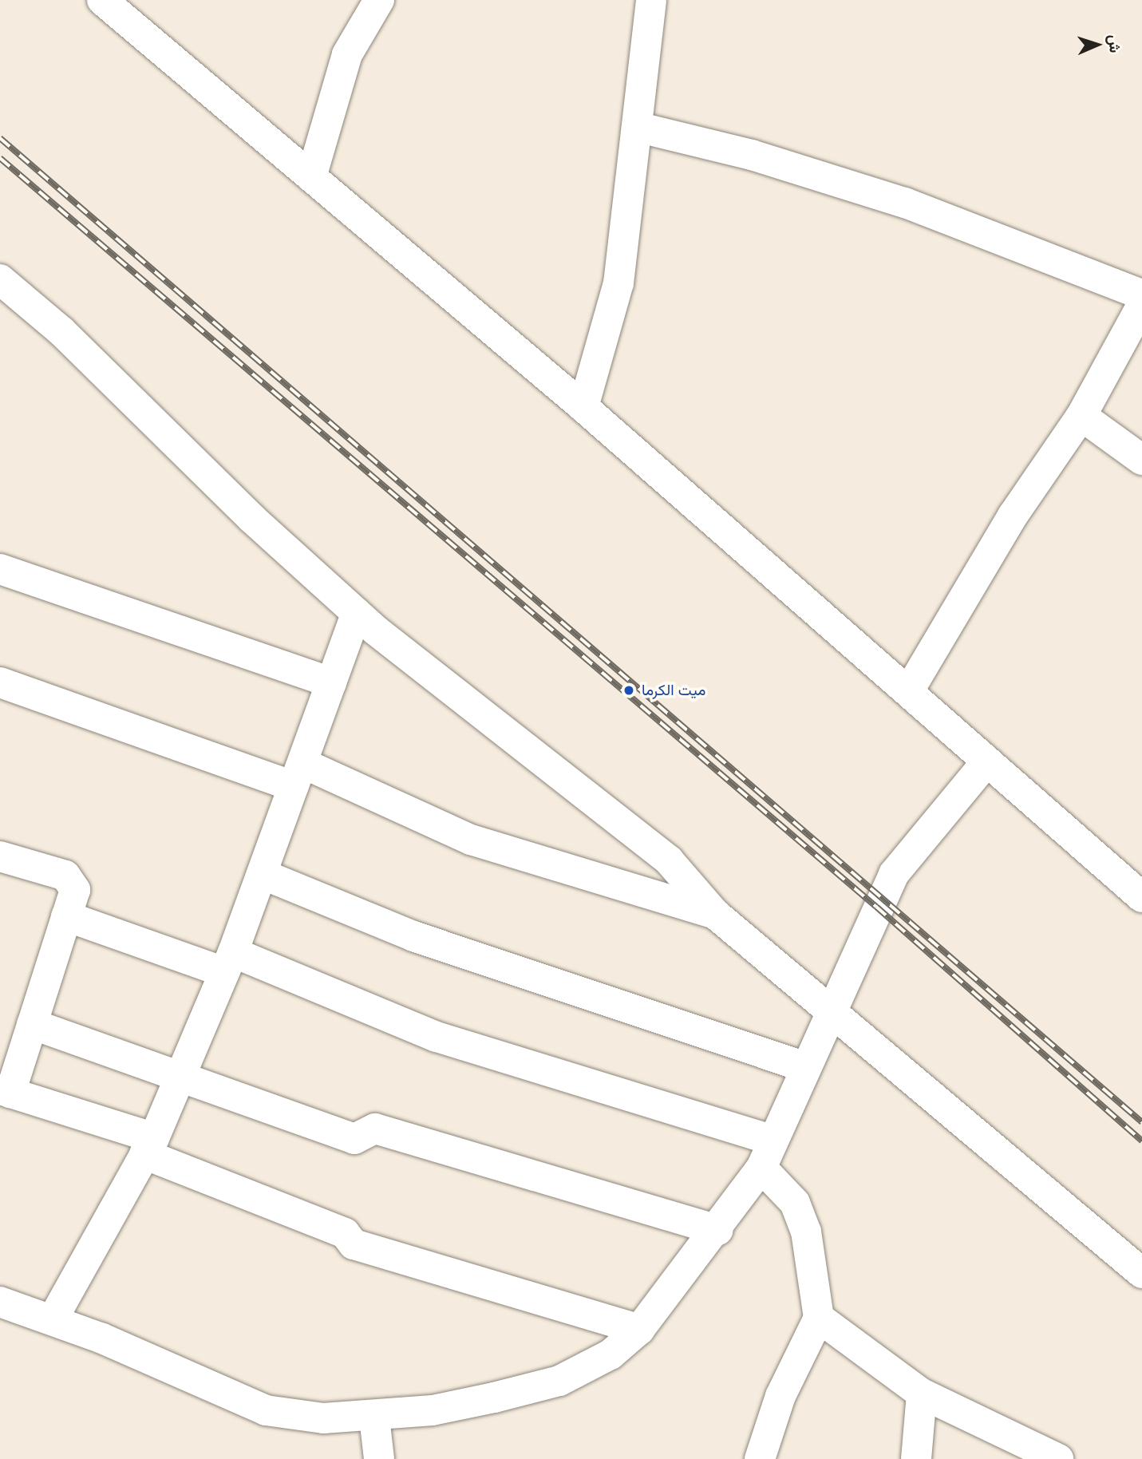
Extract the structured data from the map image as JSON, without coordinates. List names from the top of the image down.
{
  "places": ["ميت الكرما"],
  "north": "right"
}
